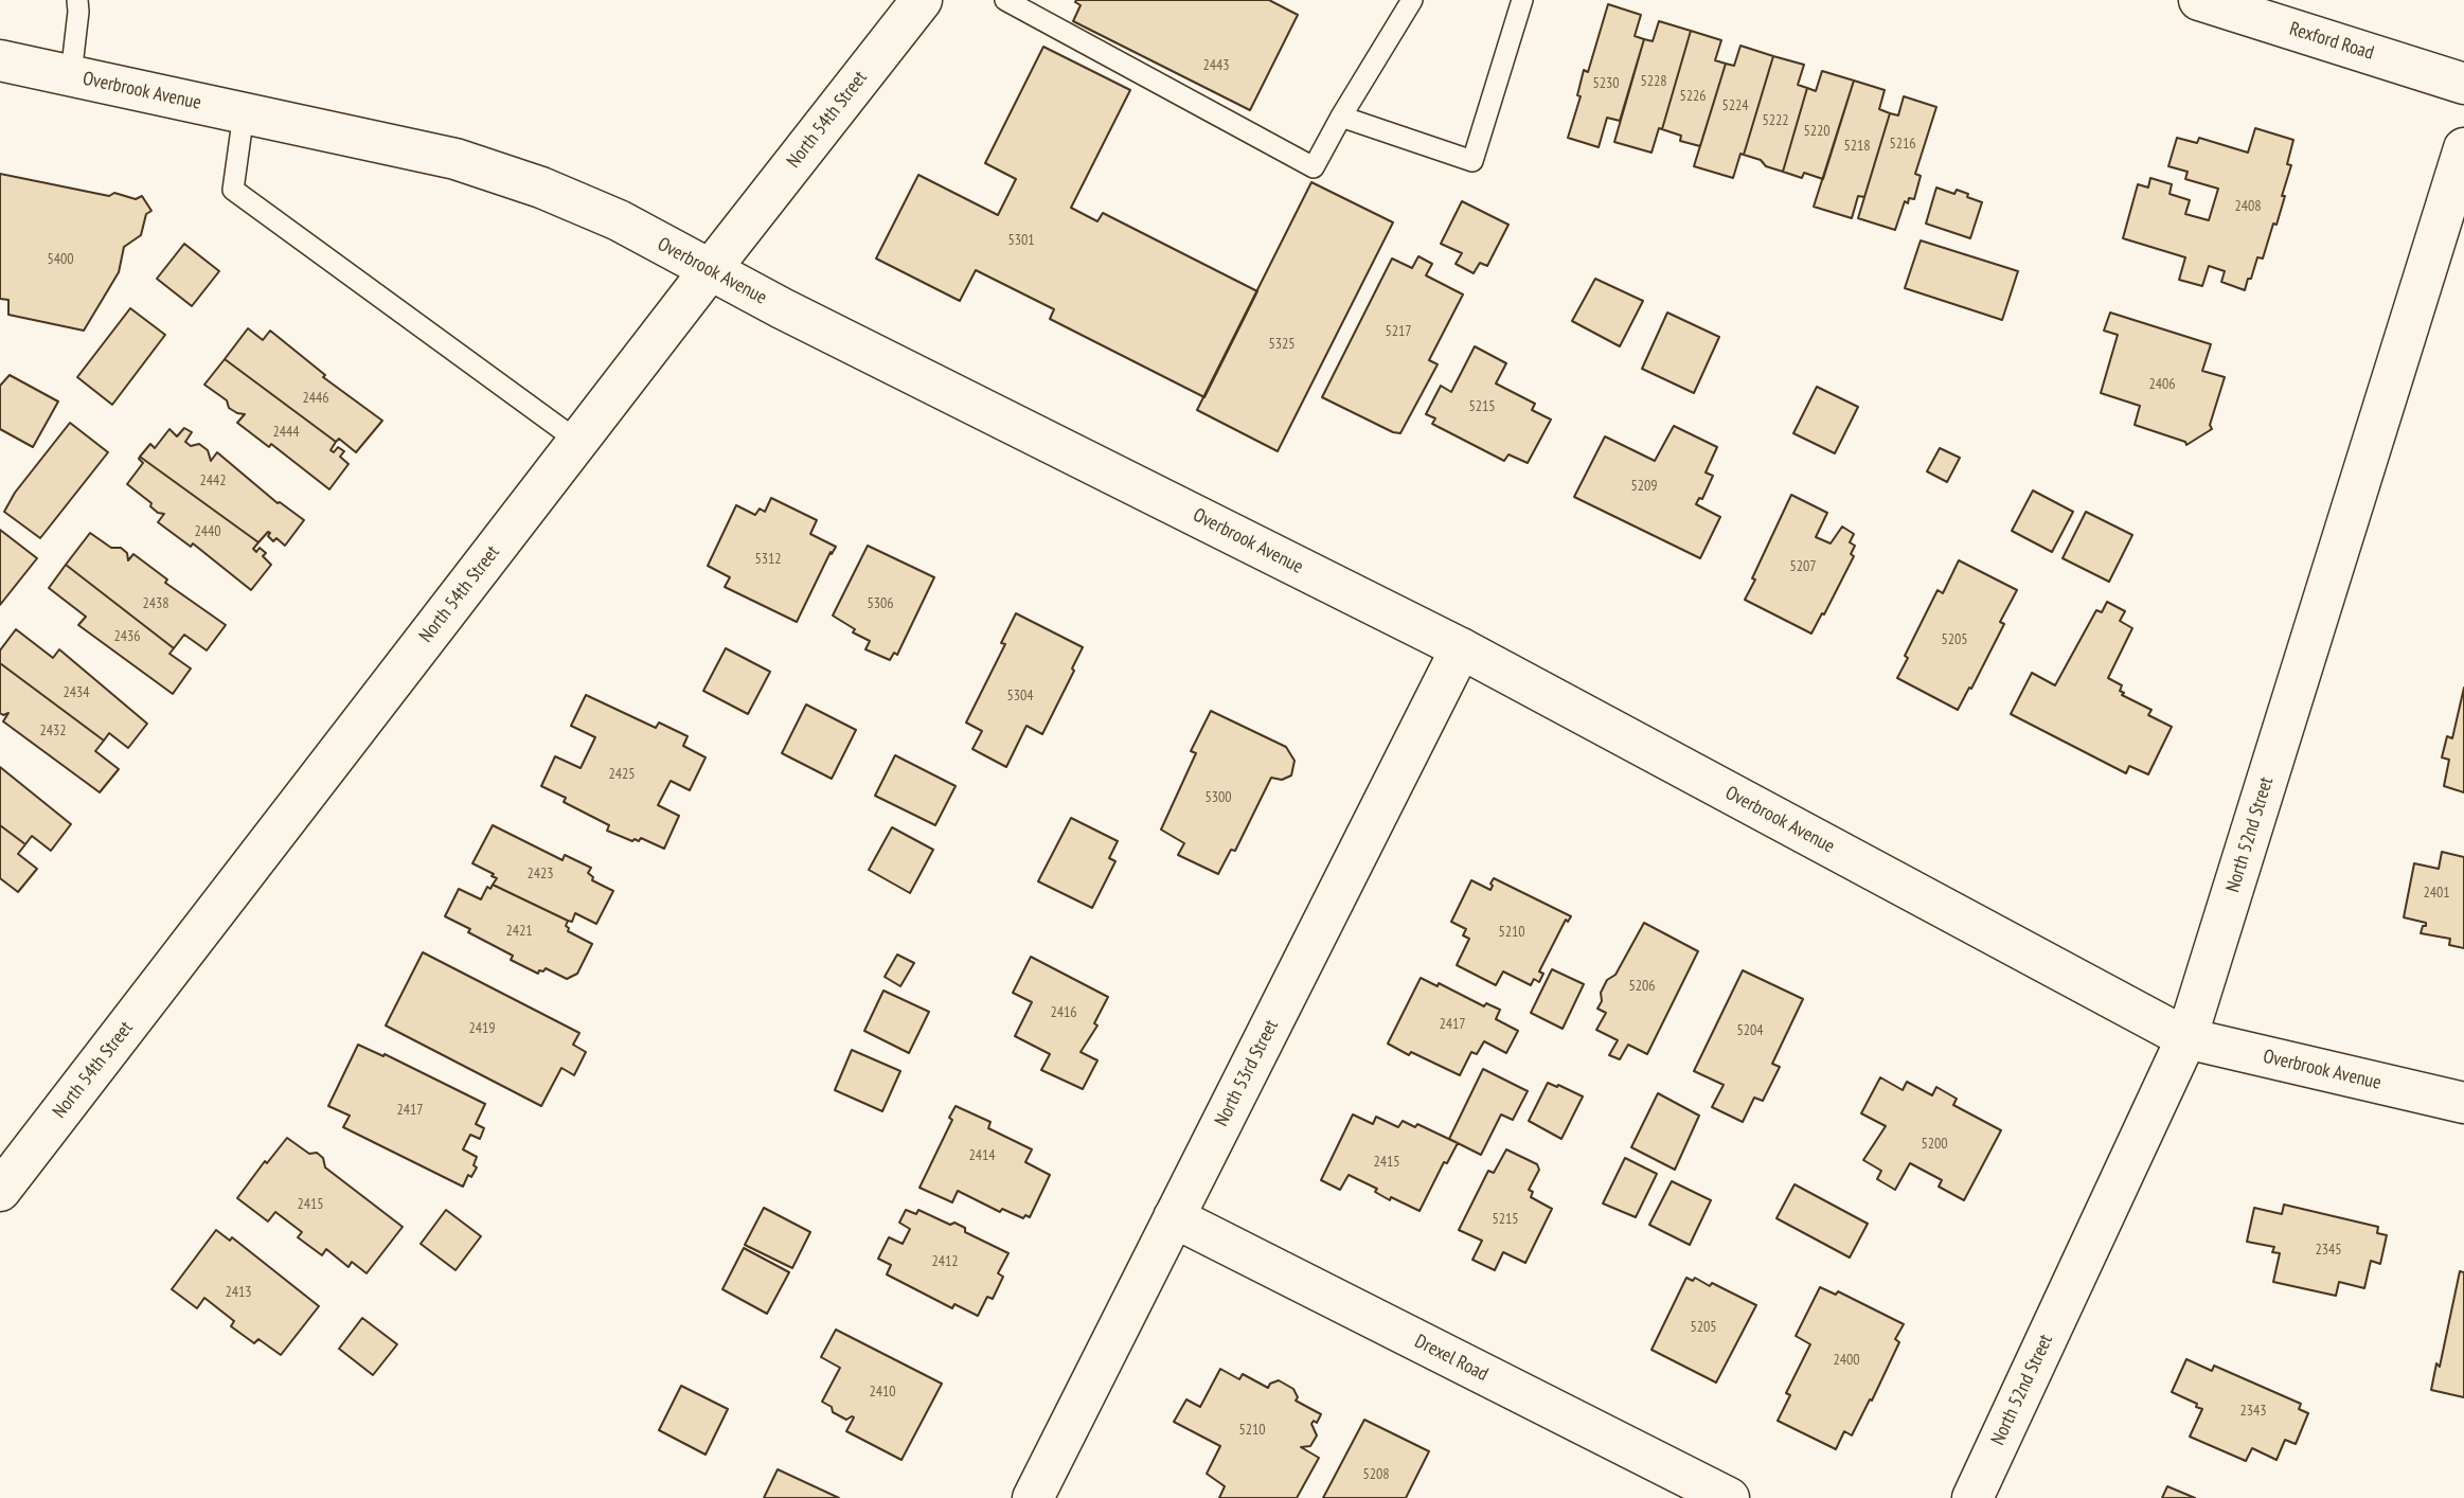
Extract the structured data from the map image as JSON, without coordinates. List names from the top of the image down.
{
  "streets": {
    "street": [
      "Rexford Road",
      "Overbrook Avenue",
      "North 54th Street",
      "North 52nd Street",
      "North 53rd Street",
      "Drexel Road"
    ]
  },
  "crossings": [
    ["Overbrook Avenue", "North 54th Street"],
    ["Overbrook Avenue", "North 52nd Street"],
    ["Overbrook Avenue", "North 53rd Street"],
    ["North 53rd Street", "Drexel Road"]
  ],
  "house_numbers": [
    "2443",
    "5228",
    "5230",
    "5226",
    "5224",
    "5222",
    "5220",
    "5216",
    "5218",
    "2408",
    "5301",
    "5400",
    "5217",
    "5325",
    "2406",
    "2446",
    "5215",
    "2444",
    "2442",
    "5209",
    "2440",
    "5312",
    "5207",
    "2438",
    "5306",
    "2436",
    "5205",
    "2434",
    "5304",
    "2432",
    "2425",
    "5300",
    "2423",
    "2401",
    "2421",
    "5210",
    "5206",
    "2416",
    "2417",
    "2419",
    "5204",
    "2417",
    "5200",
    "2414",
    "2415",
    "2415",
    "5215",
    "2345",
    "2412",
    "2413",
    "5205",
    "2400",
    "2410",
    "2343",
    "5210",
    "5208"
  ]
}
